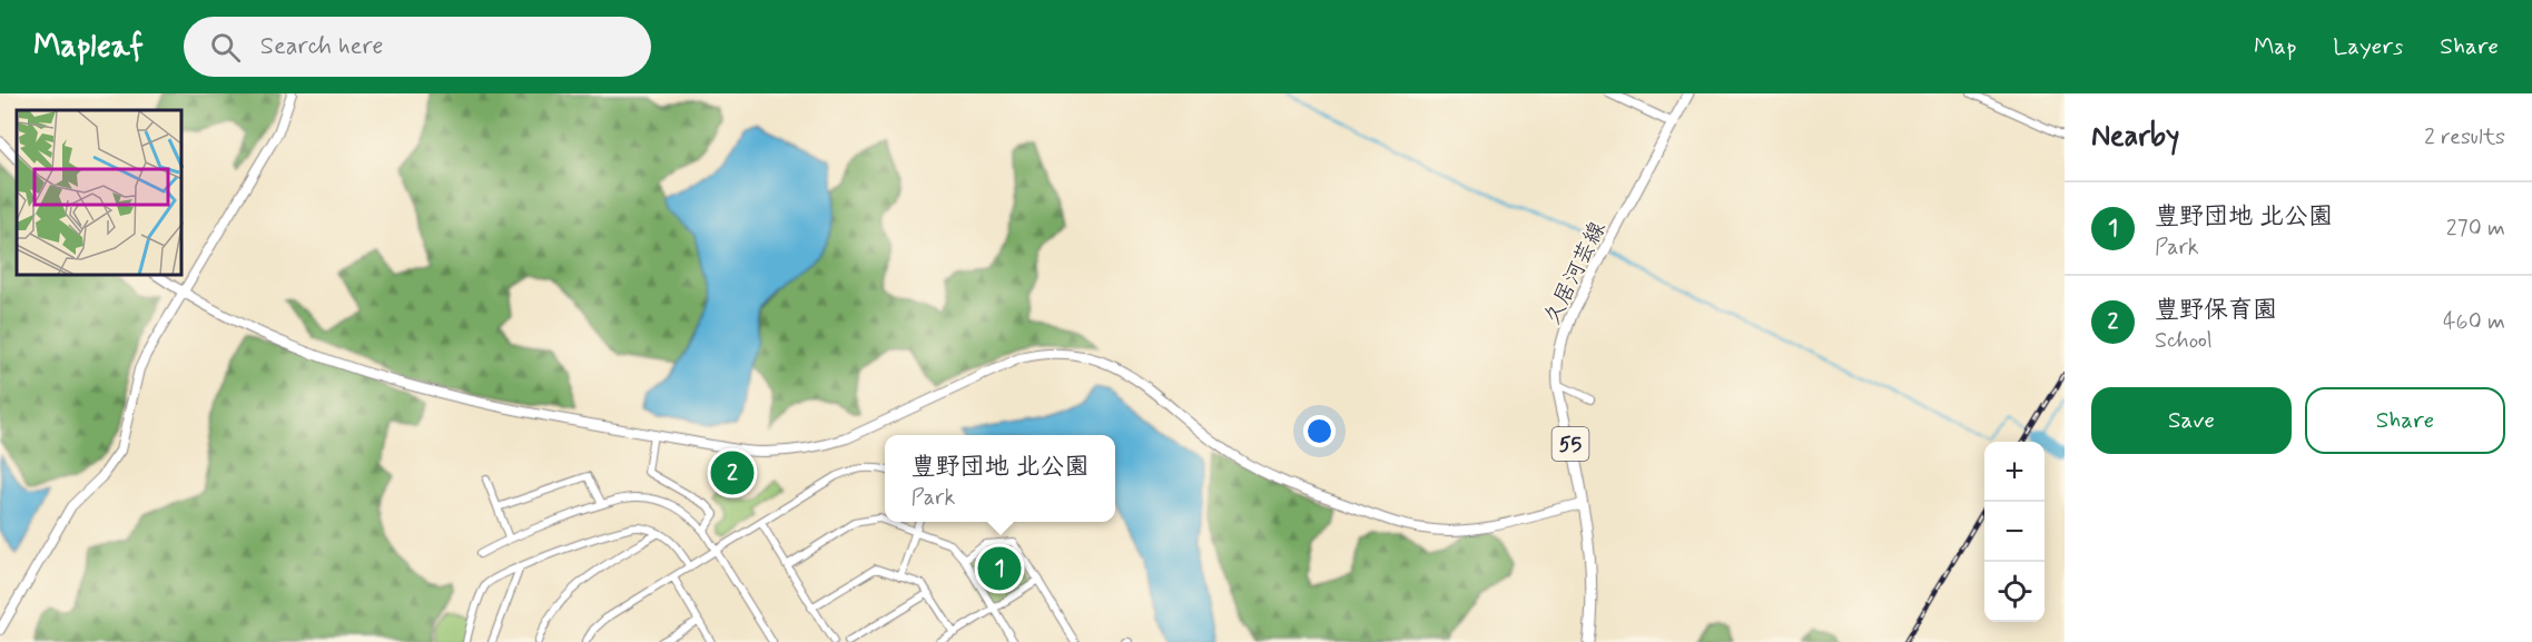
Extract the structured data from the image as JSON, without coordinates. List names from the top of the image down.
{
  "streets": {
    "main road": ["久居河芸線", "55"]
  },
  "page": {
    "header": "Mapleaf",
    "search": "Search here",
    "nav": ["Map", "Layers", "Share"],
    "heading": ["Nearby", "2 results"],
    "list": [
      {
        "mark": "1",
        "name": "豊野団地 北公園",
        "note": "Park",
        "value": "270 m"
      },
      {
        "mark": "2",
        "name": "豊野保育園",
        "note": "School",
        "value": "460 m"
      }
    ],
    "buttons": ["Save", "Share"],
    "popup": ["豊野団地 北公園", "Park"],
    "map_buttons": ["+", "−"],
    "pins": ["2", "1"]
  }
}
